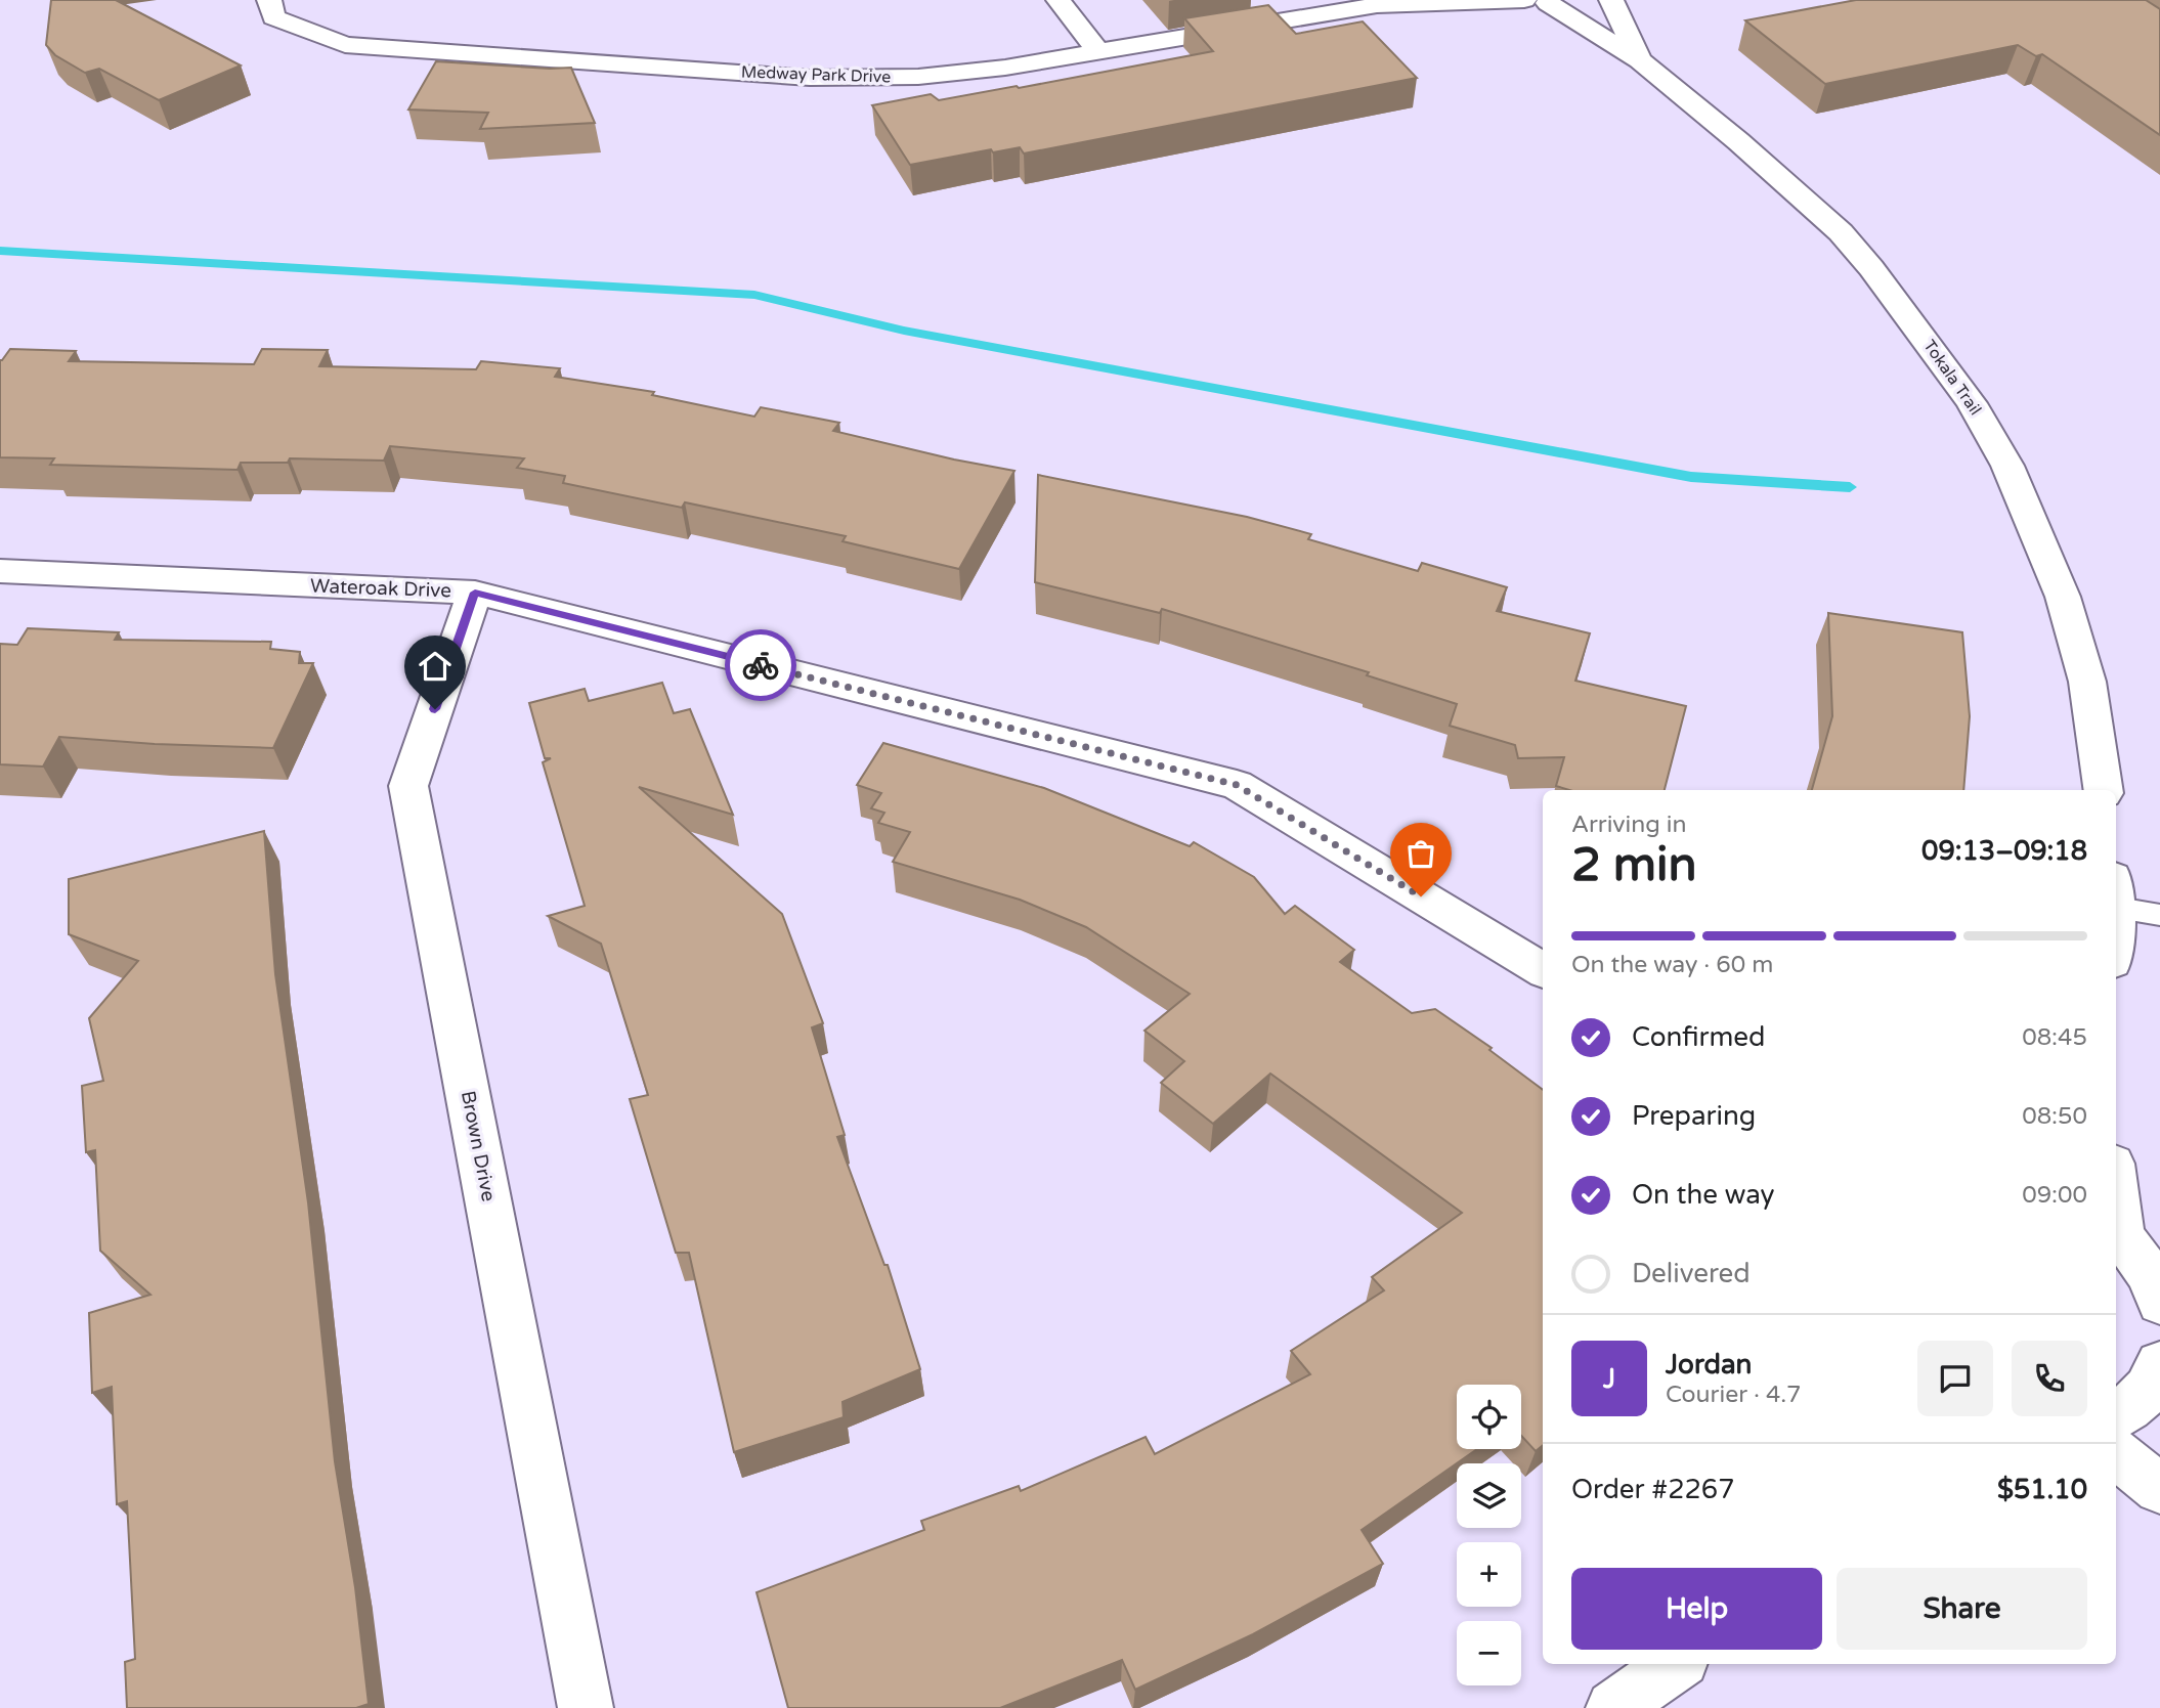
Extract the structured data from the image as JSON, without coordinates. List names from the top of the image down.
{
  "streets": {
    "street": [
      "Medway Park Drive",
      "Tokala Trail",
      "Wateroak Drive",
      "Brown Drive"
    ]
  },
  "crossings": [
    ["Medway Park Drive", "Tokala Trail"],
    ["Wateroak Drive", "Brown Drive"]
  ],
  "page": {
    "heading": ["2 min", "Arriving in", "09:13–09:18"],
    "panel": [
      "Jordan",
      "Courier · 4.7",
      "Order #2267",
      "$51.10"
    ],
    "bar": "On the way · 60 m",
    "list": [
      ["Confirmed", "08:45"],
      ["Preparing", "08:50"],
      ["On the way", "09:00"],
      "Delivered"
    ],
    "round": "J",
    "map_buttons": ["+", "−"],
    "buttons": ["Help", "Share"]
  }
}
